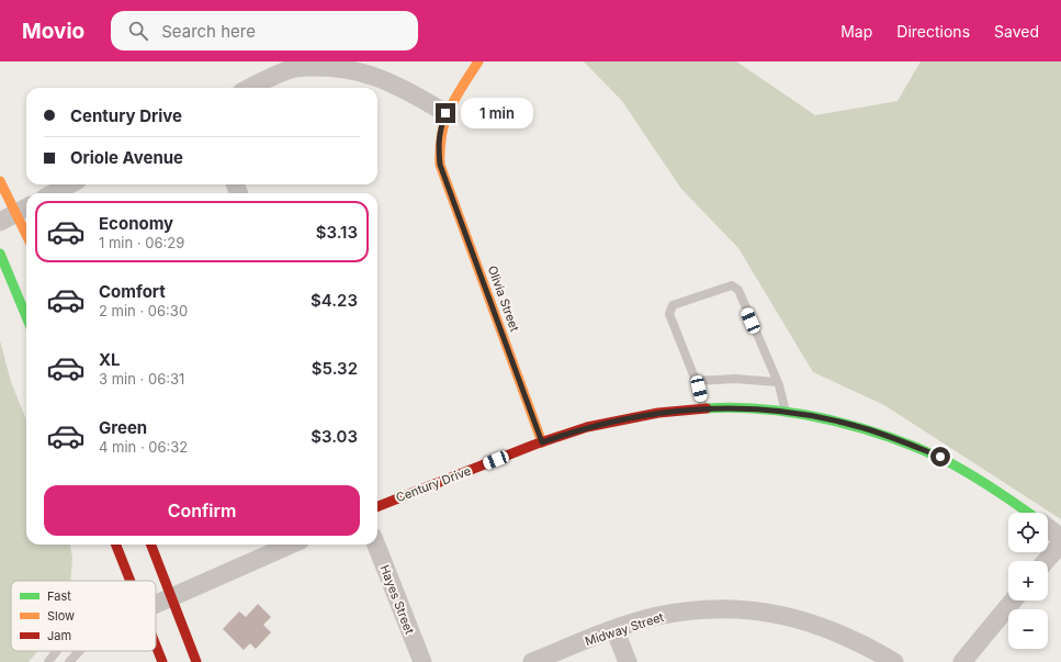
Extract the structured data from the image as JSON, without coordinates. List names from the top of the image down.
{
  "streets": {
    "street": [
      "Olivia Street",
      "Century Drive",
      "Hayes Street",
      "Midway Street"
    ]
  },
  "crossings": [
    ["Olivia Street", "Century Drive"]
  ],
  "legend": ["Fast", "Slow", "Jam"],
  "page": {
    "header": "Movio",
    "search": "Search here",
    "nav": ["Map", "Directions", "Saved"],
    "banner": ["Century Drive", "Oriole Avenue"],
    "bubble": "1 min",
    "list": [
      {
        "name": "Economy",
        "note": "1 min · 06:29",
        "value": "$3.13"
      },
      {
        "name": "Comfort",
        "note": "2 min · 06:30",
        "value": "$4.23"
      },
      {
        "name": "XL",
        "note": "3 min · 06:31",
        "value": "$5.32"
      },
      {
        "name": "Green",
        "note": "4 min · 06:32",
        "value": "$3.03"
      }
    ],
    "buttons": "Confirm",
    "map_buttons": ["+", "−"]
  }
}
